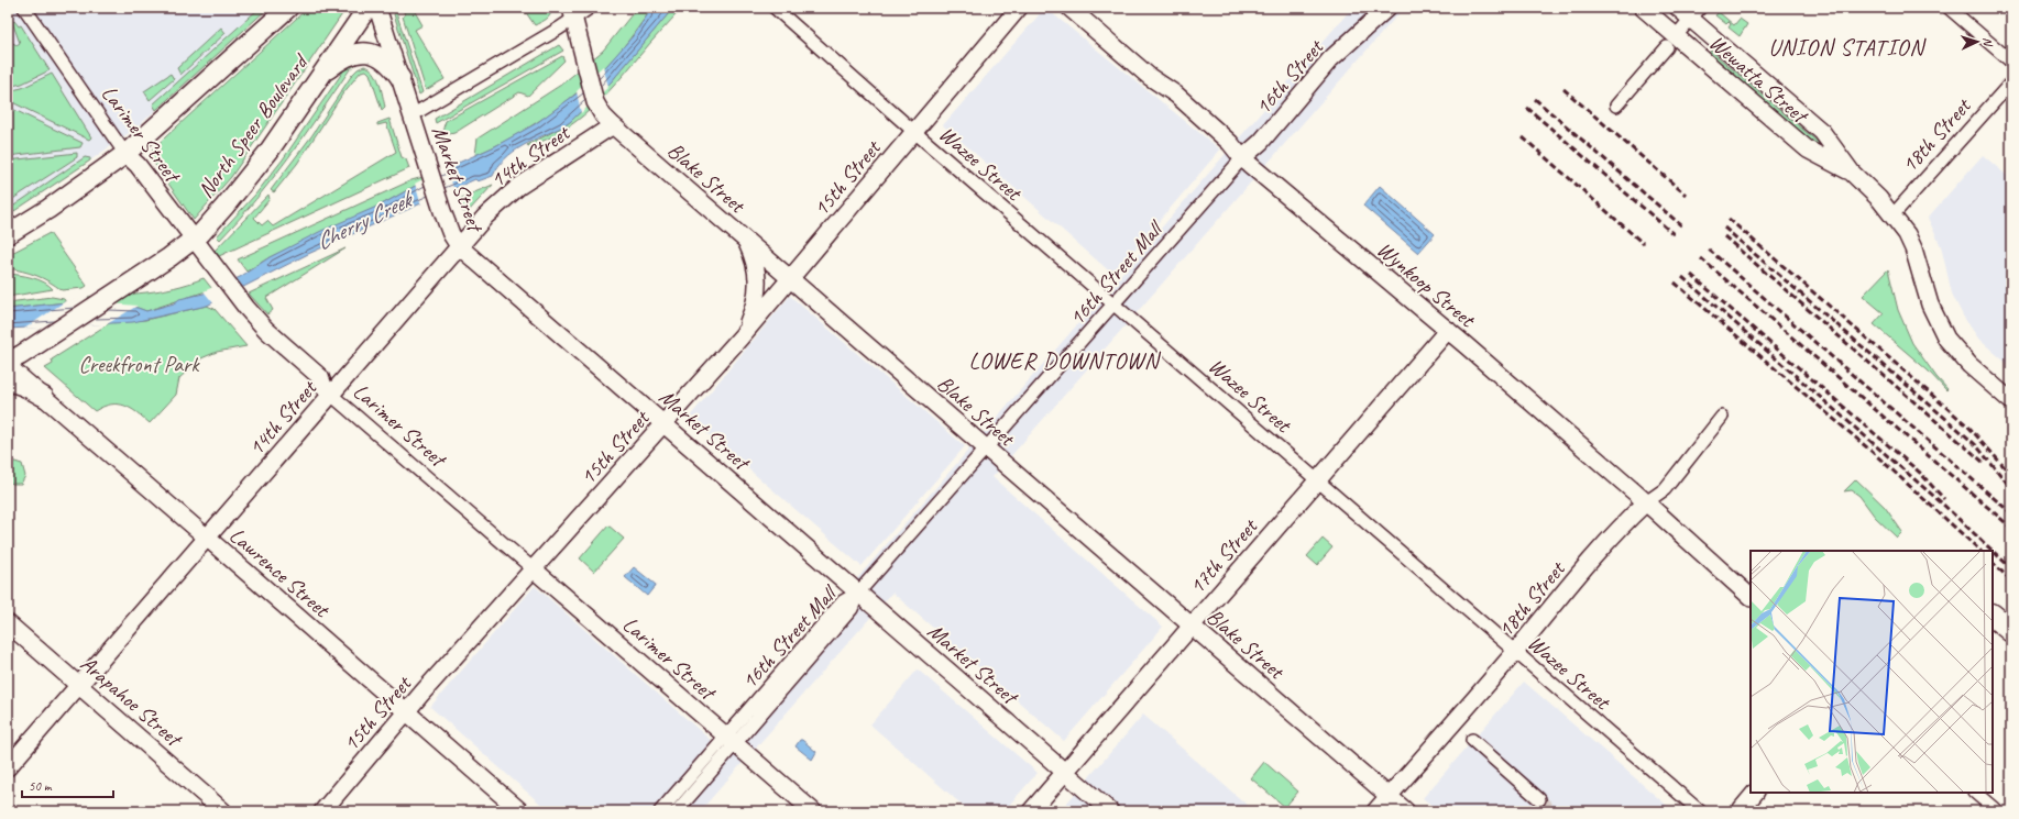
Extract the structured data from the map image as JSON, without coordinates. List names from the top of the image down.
{
  "streets": {
    "main road": [
      "16th Street",
      "Wewatta Street",
      "North Speer Boulevard",
      "Larimer Street",
      "18th Street",
      "14th Street",
      "Blake Street",
      "Market Street",
      "15th Street",
      "Wynkoop Street",
      "17th Street",
      "Lawrence Street",
      "Arapahoe Street"
    ],
    "street": ["Wazee Street", "16th Street Mall"]
  },
  "crossings": [
    ["16th Street", "16th Street Mall"],
    ["16th Street", "Wynkoop Street"],
    ["Wewatta Street", "18th Street"],
    ["North Speer Boulevard", "Larimer Street"],
    ["North Speer Boulevard", "Lawrence Street"],
    ["Larimer Street", "14th Street"],
    ["Larimer Street", "15th Street"],
    ["Larimer Street", "16th Street Mall"],
    ["18th Street", "Wazee Street"],
    ["18th Street", "Blake Street"],
    ["18th Street", "Wynkoop Street"],
    ["14th Street", "Blake Street"],
    ["14th Street", "Market Street"],
    ["14th Street", "Lawrence Street"],
    ["14th Street", "Arapahoe Street"],
    ["Wazee Street", "15th Street"],
    ["Wazee Street", "16th Street Mall"],
    ["Wazee Street", "17th Street"],
    ["Blake Street", "15th Street"],
    ["Blake Street", "16th Street Mall"],
    ["Blake Street", "17th Street"],
    ["Market Street", "15th Street"],
    ["Market Street", "16th Street Mall"],
    ["Market Street", "17th Street"],
    ["15th Street", "Lawrence Street"],
    ["16th Street Mall", "Wynkoop Street"],
    ["Wynkoop Street", "17th Street"]
  ],
  "districts": ["UNION STATION", "LOWER DOWNTOWN"],
  "water": ["Cherry Creek"],
  "parks": ["Creekfront Park"],
  "scale_bar": "50 m",
  "north": "right"
}
